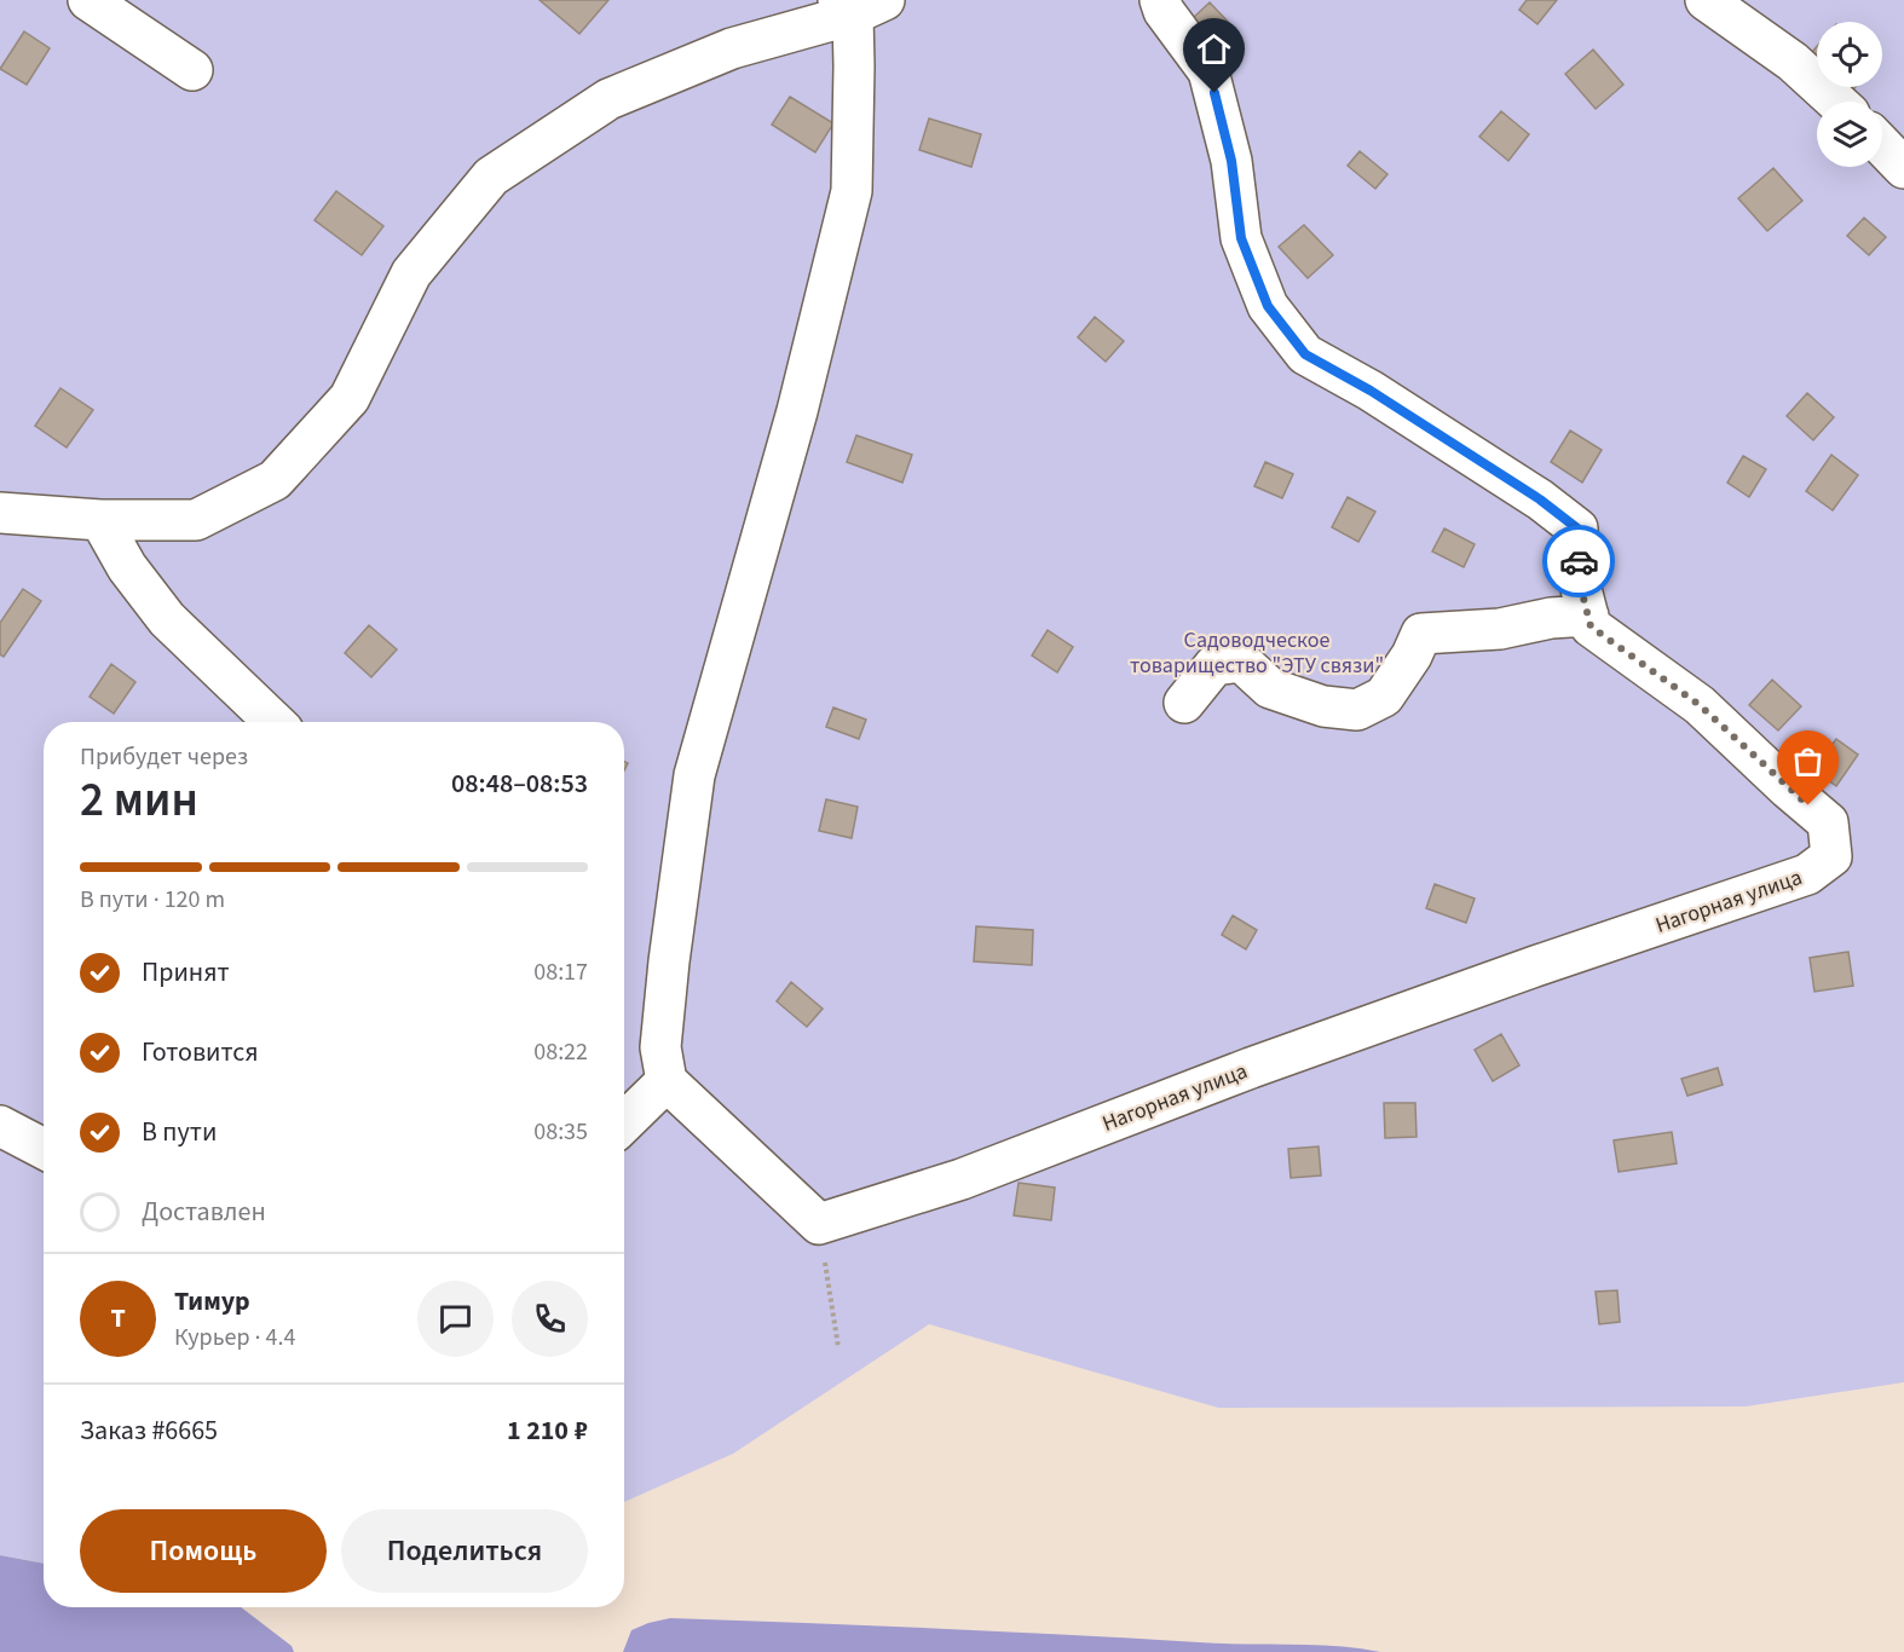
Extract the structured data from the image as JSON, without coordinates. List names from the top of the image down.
{
  "streets": {
    "street": ["Нагорная улица"]
  },
  "parks": ["Садоводческое товарищество \"ЭТУ связи\""],
  "page": {
    "heading": ["2 мин", "Прибудет через", "08:48–08:53"],
    "panel": [
      "Тимур",
      "Курьер · 4.4",
      "Заказ #6665",
      "1 210 ₽"
    ],
    "bar": "В пути · 120 m",
    "list": [
      ["Принят", "08:17"],
      ["Готовится", "08:22"],
      ["В пути", "08:35"],
      "Доставлен"
    ],
    "round": "Т",
    "buttons": ["Помощь", "Поделиться"]
  }
}
